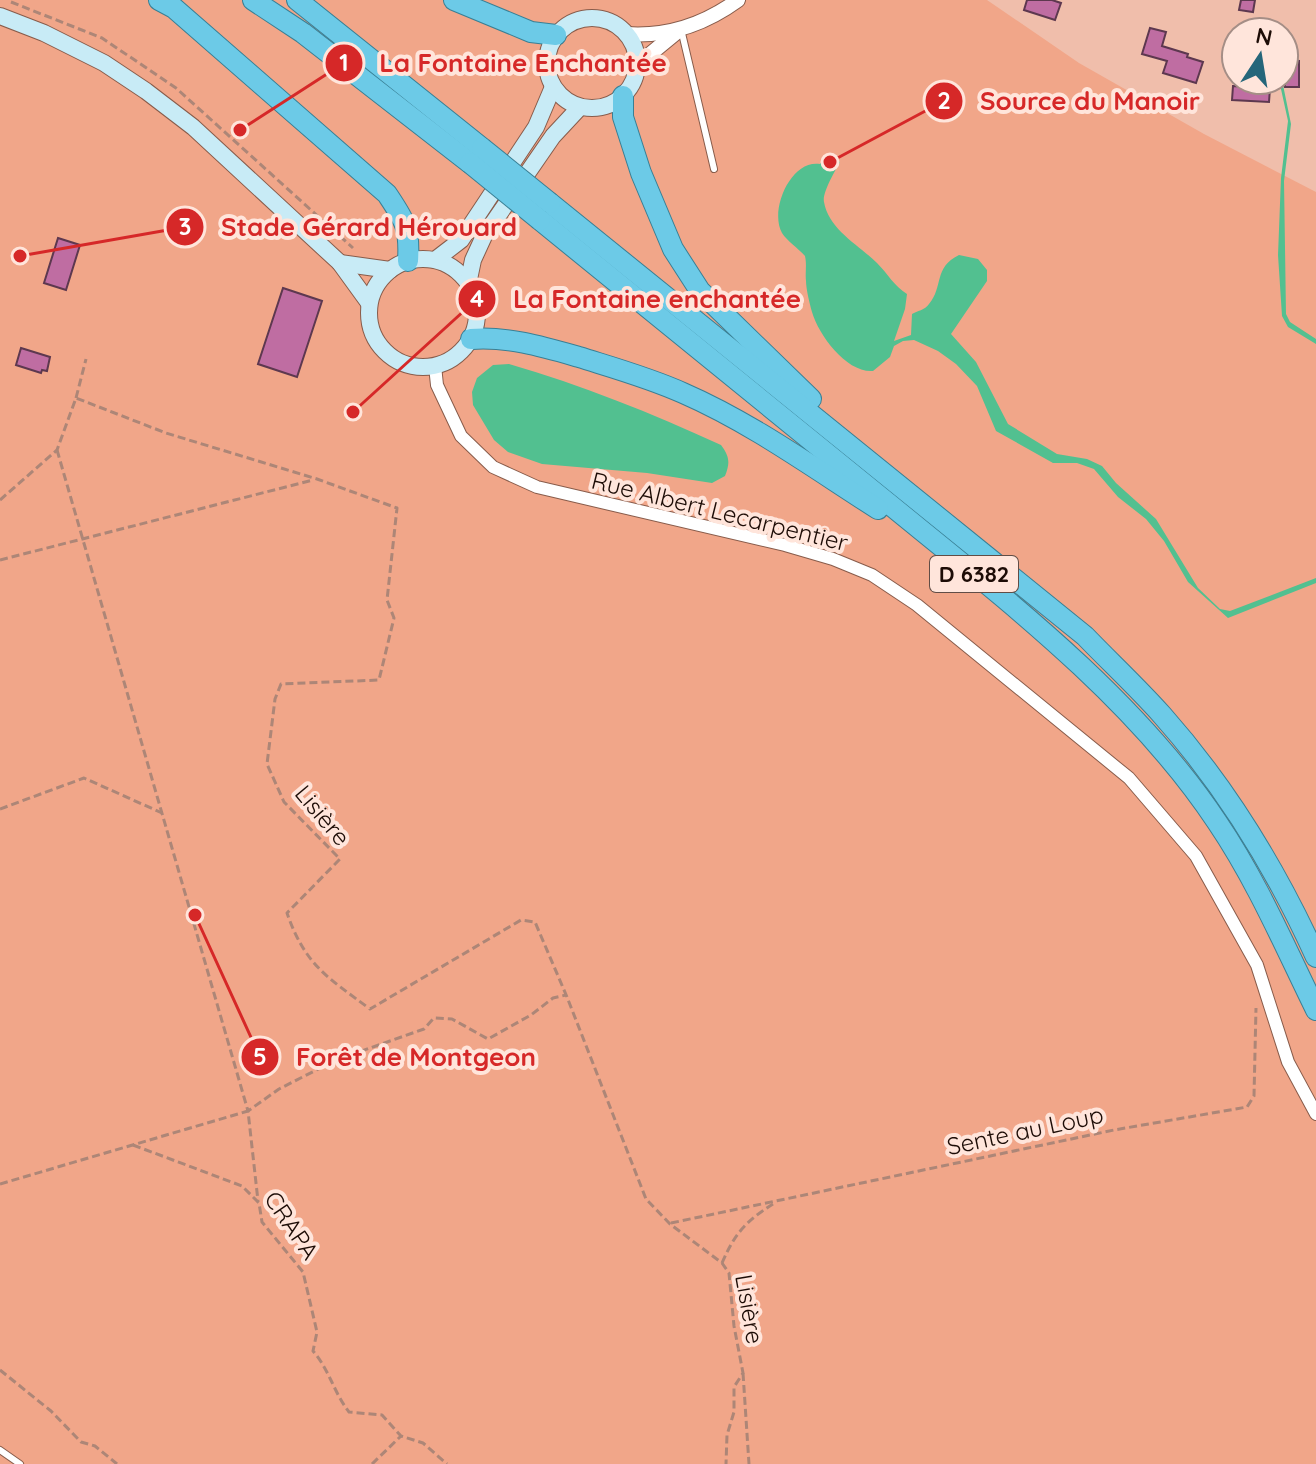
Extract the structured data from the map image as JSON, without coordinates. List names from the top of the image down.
{
  "streets": {
    "highway": ["D 6382"],
    "street": ["Rue Albert Lecarpentier"],
    "path": ["Lisière", "Sente au Loup", "CRAPA"]
  },
  "crossings": [
    ["Lisière", "Sente au Loup"]
  ],
  "places": [
    "La Fontaine Enchantée",
    "Source du Manoir",
    "Stade Gérard Hérouard",
    "La Fontaine enchantée",
    "Forêt de Montgeon"
  ],
  "north": "top"
}
